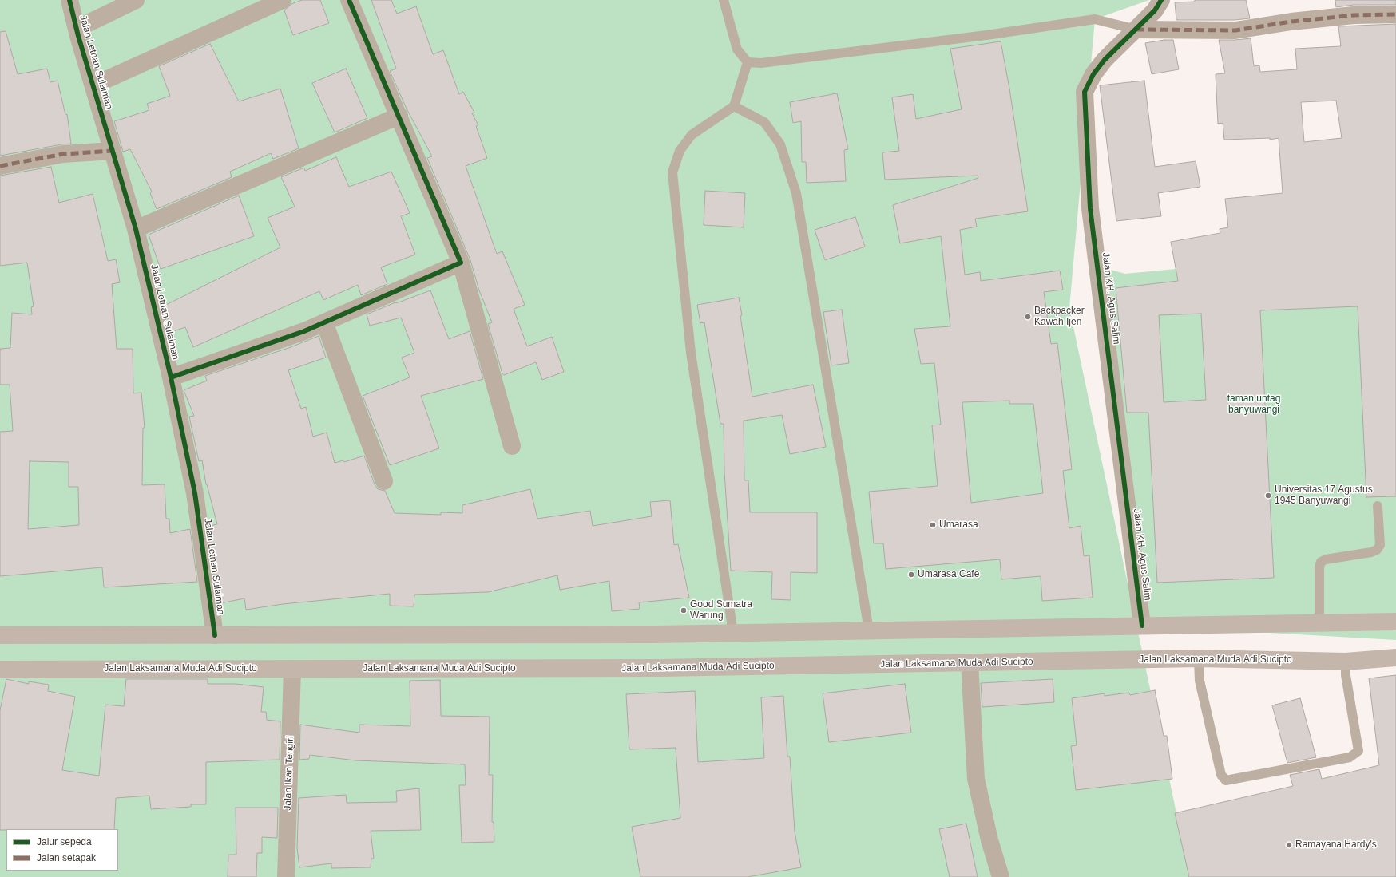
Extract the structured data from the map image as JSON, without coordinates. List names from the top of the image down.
{
  "streets": {
    "main road": ["Jalan Laksamana Muda Adi Sucipto"],
    "street": ["Jalan Letnan Sulaiman", "Jalan KH. Agus Salim", "Jalan Ikan Tengiri"]
  },
  "crossings": [
    ["Jalan Laksamana Muda Adi Sucipto", "Jalan Ikan Tengiri"]
  ],
  "parks": ["taman untag banyuwangi"],
  "places": [
    "Backpacker Kawah Ijen",
    "Universitas 17 Agustus 1945 Banyuwangi",
    "Umarasa",
    "Umarasa Cafe",
    "Good Sumatra Warung",
    "Ramayana Hardy's"
  ],
  "legend": ["Jalur sepeda", "Jalan setapak"]
}
